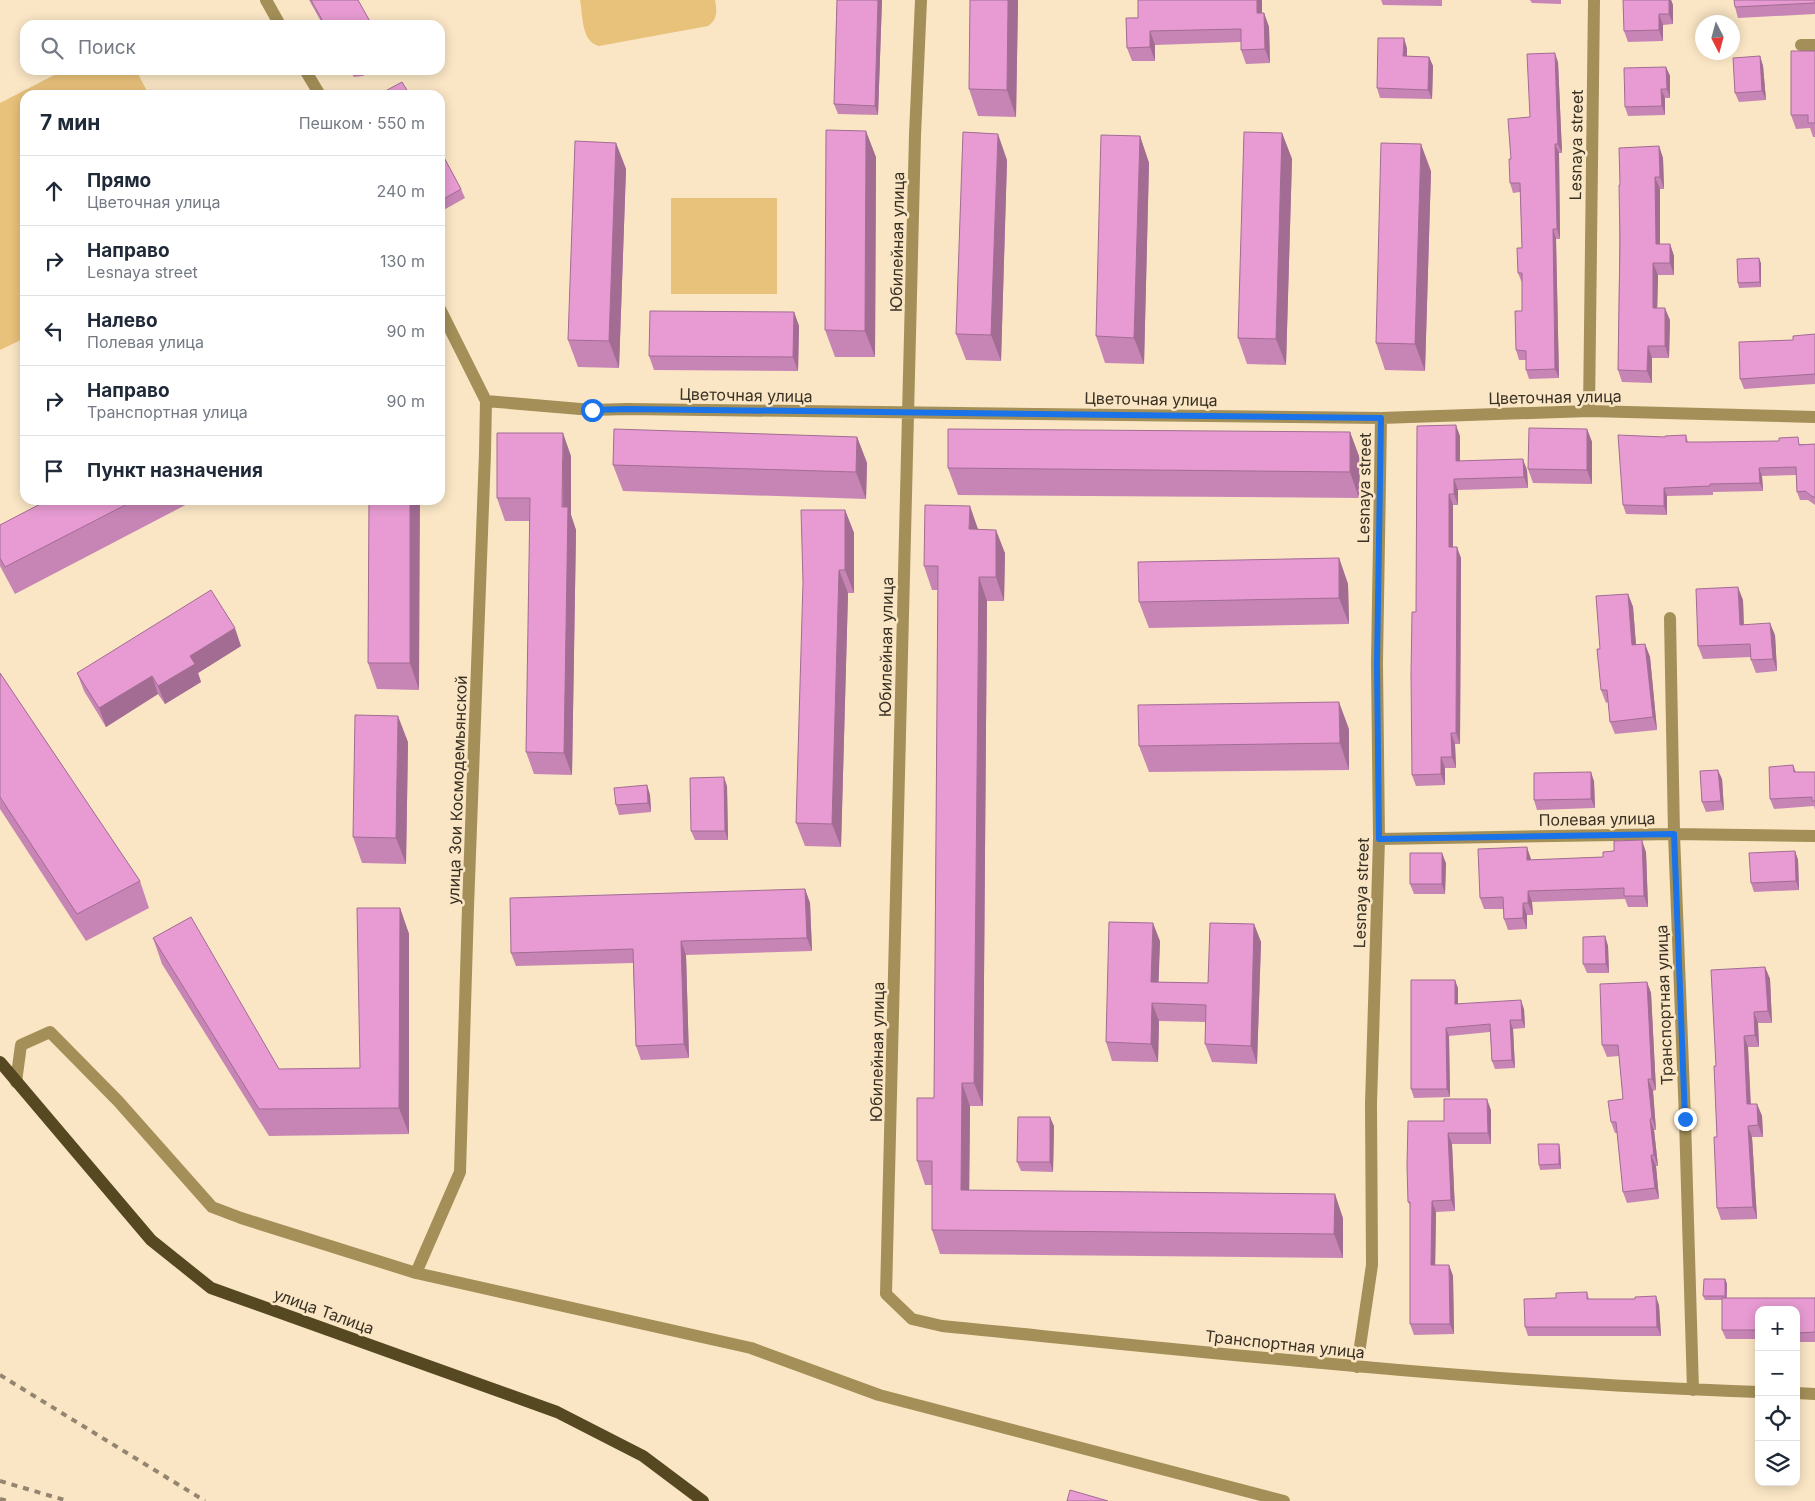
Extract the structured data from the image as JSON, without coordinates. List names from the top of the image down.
{
  "streets": {
    "main road": ["улица Талица"],
    "street": [
      "Lesnaya street",
      "Юбилейная улица",
      "Цветочная улица",
      "улица Зои Космодемьянской",
      "Полевая улица",
      "Транспортная улица"
    ]
  },
  "crossings": [
    ["Lesnaya street", "Цветочная улица"],
    ["Lesnaya street", "Полевая улица"],
    ["Lesnaya street", "Транспортная улица"],
    ["Юбилейная улица", "Цветочная улица"],
    ["Юбилейная улица", "Транспортная улица"],
    ["Цветочная улица", "улица Зои Космодемьянской"],
    ["Полевая улица", "Транспортная улица"]
  ],
  "north": "bottom",
  "page": {
    "search": "Поиск",
    "heading": ["7 мин", "Пешком · 550 m"],
    "list": [
      ["Прямо", "Цветочная улица", "240 m"],
      ["Направо", "Lesnaya street", "130 m"],
      ["Налево", "Полевая улица", "90 m"],
      ["Направо", "Транспортная улица", "90 m"],
      "Пункт назначения"
    ],
    "map_buttons": ["+", "−"]
  }
}
